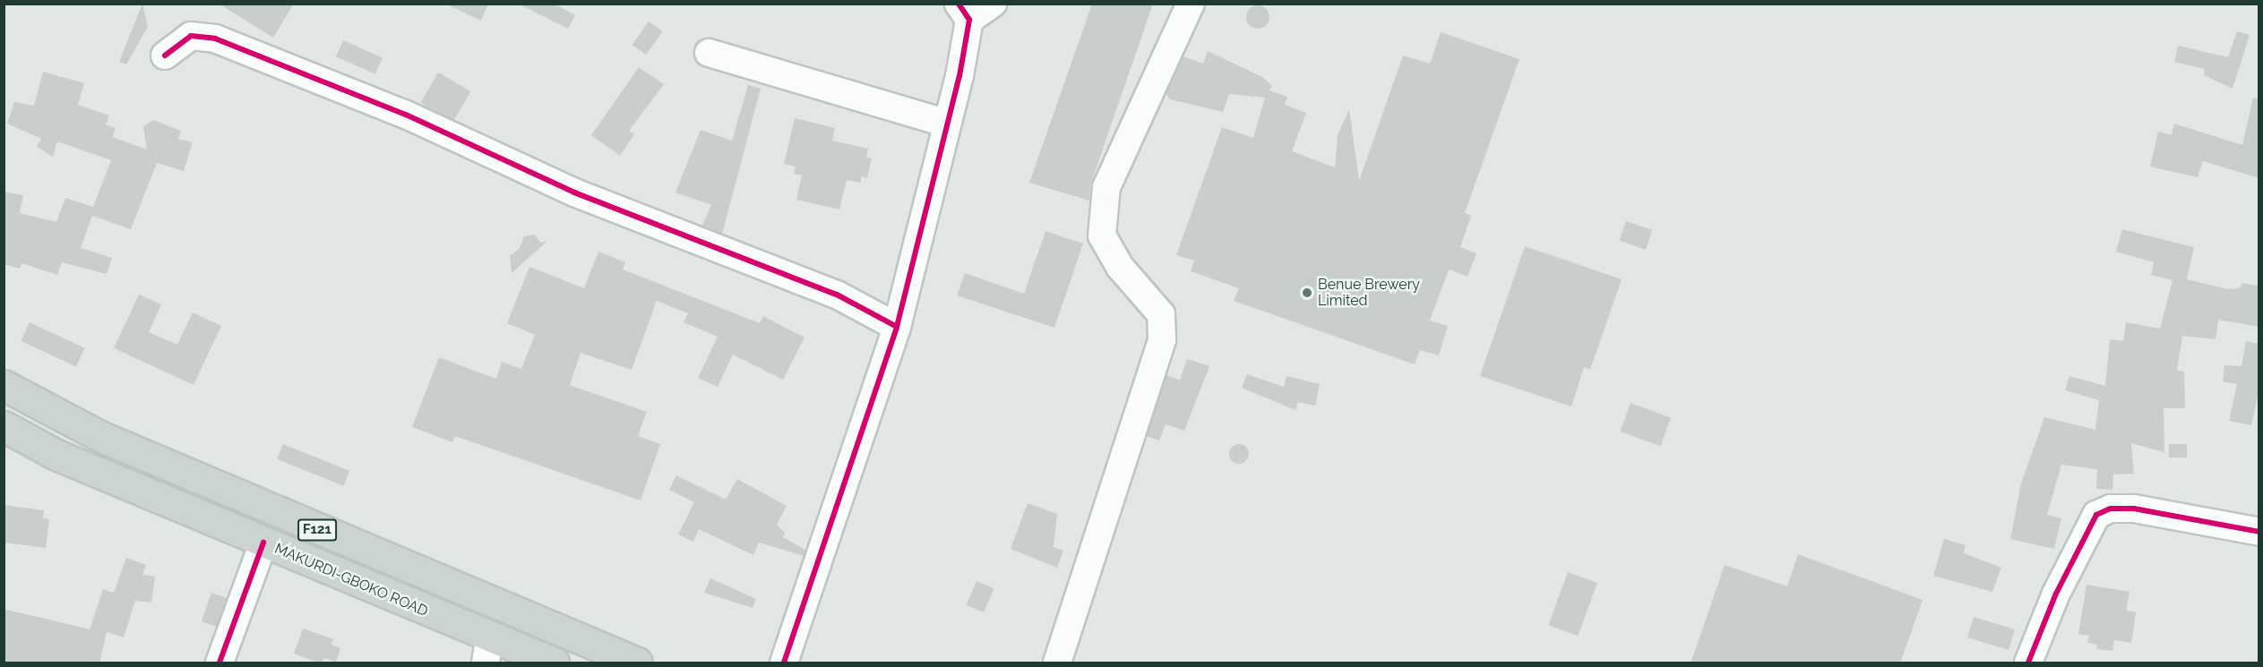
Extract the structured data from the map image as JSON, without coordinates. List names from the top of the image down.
{
  "streets": {
    "main road": ["F121", "MAKURDI-GBOKO ROAD"]
  },
  "places": ["Benue Brewery Limited"]
}
